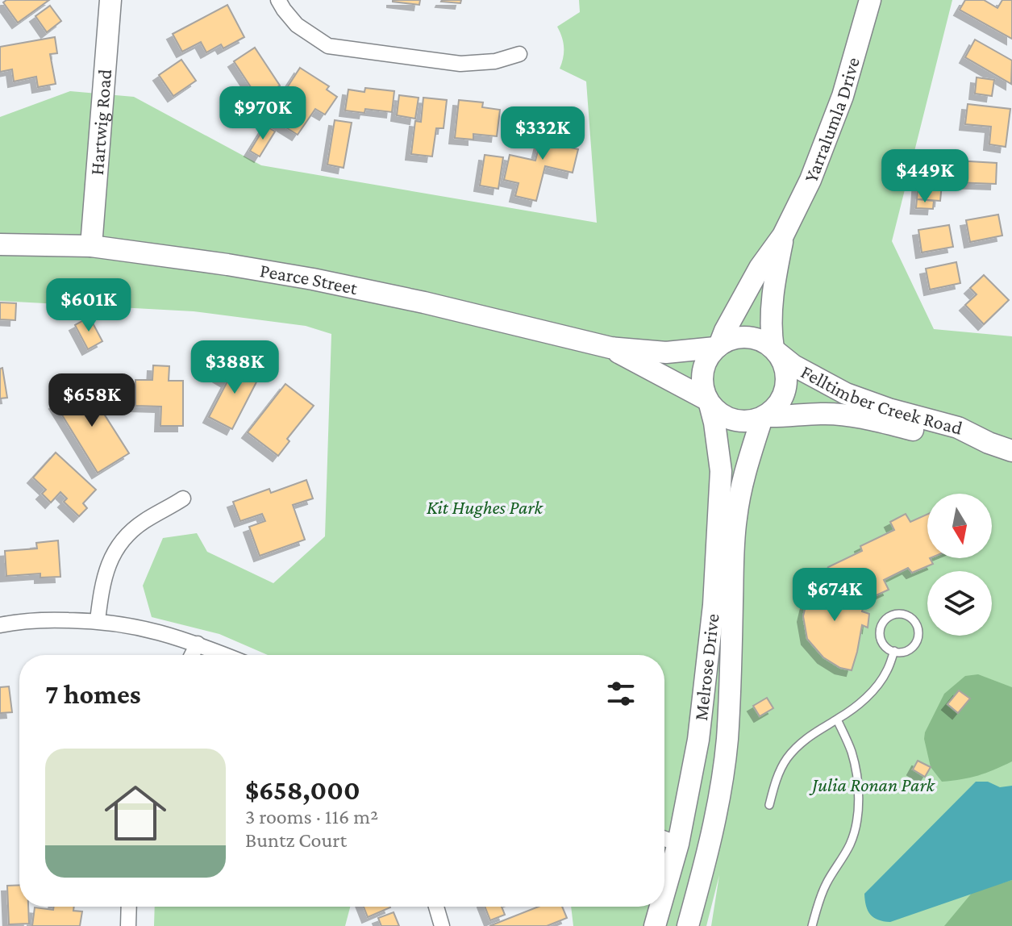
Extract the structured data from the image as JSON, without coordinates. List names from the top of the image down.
{
  "streets": {
    "main road": [
      "Yarralumla Drive",
      "Hartwig Road",
      "Pearce Street",
      "Felltimber Creek Road",
      "Melrose Drive"
    ]
  },
  "crossings": [
    ["Yarralumla Drive", "Pearce Street"],
    ["Yarralumla Drive", "Felltimber Creek Road"],
    ["Yarralumla Drive", "Melrose Drive"],
    ["Hartwig Road", "Pearce Street"],
    ["Pearce Street", "Felltimber Creek Road"],
    ["Pearce Street", "Melrose Drive"],
    ["Felltimber Creek Road", "Melrose Drive"]
  ],
  "parks": ["Kit Hughes Park", "Julia Ronan Park"],
  "north": "bottom",
  "page": {
    "price": [
      "$970K",
      "$332K",
      "$449K",
      "$601K",
      "$388K",
      "$658K",
      "$674K"
    ],
    "heading": "7 homes",
    "list": [
      {
        "name": "$658,000",
        "note": "3 rooms · 116 m² · Buntz Court"
      }
    ]
  }
}
